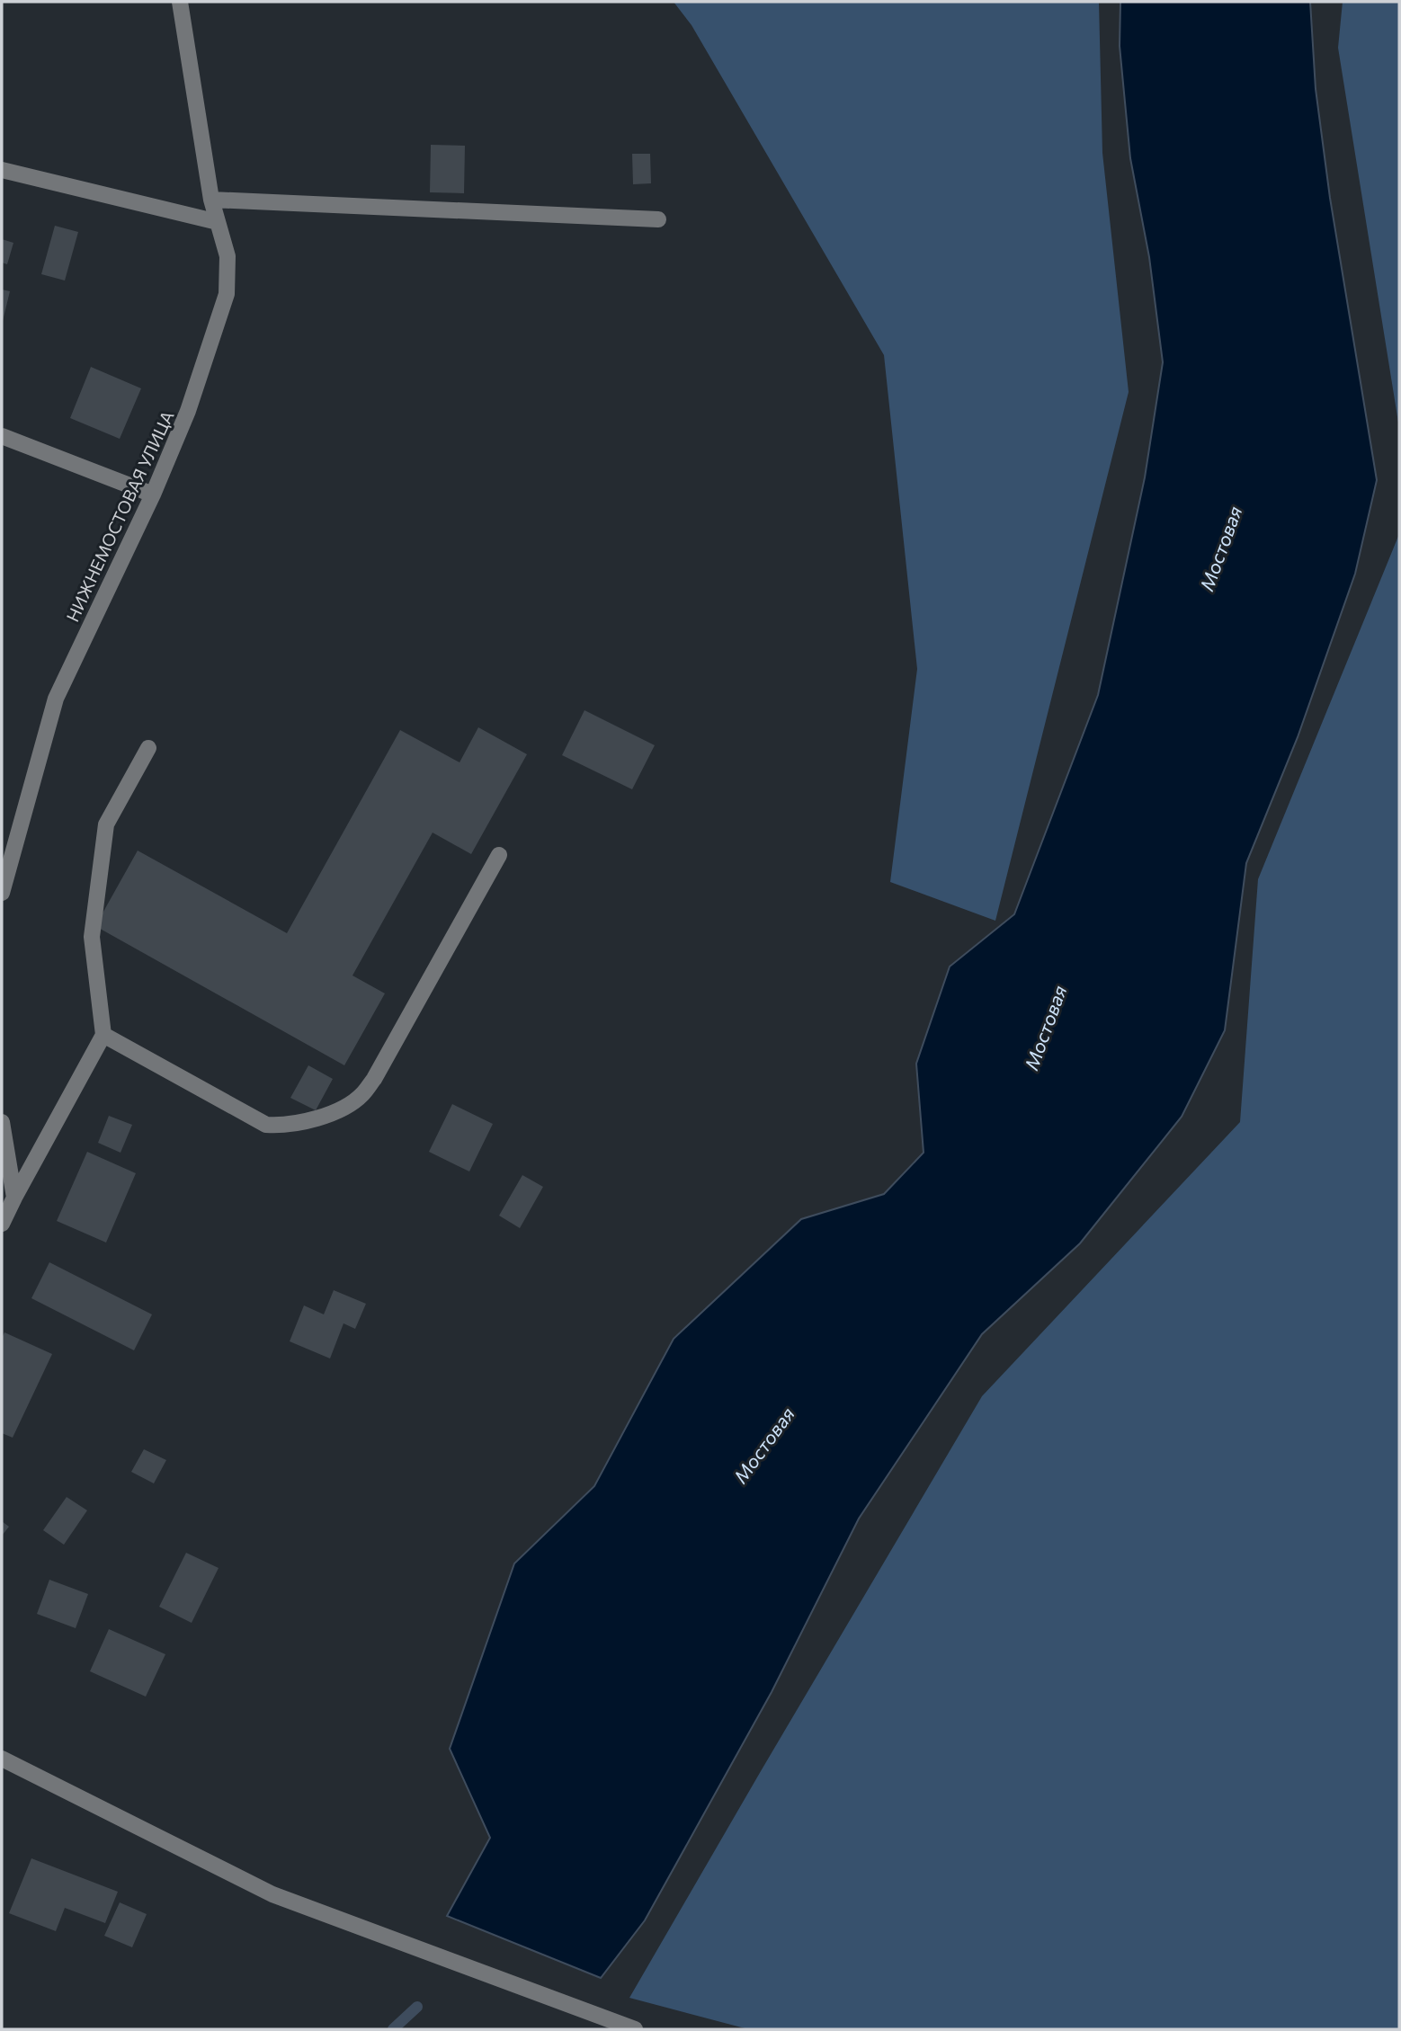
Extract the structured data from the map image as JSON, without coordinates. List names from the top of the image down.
{
  "streets": {
    "street": ["НИЖНЕМОСТОВАЯ УЛИЦА"]
  },
  "water": ["Мостовая"]
}
